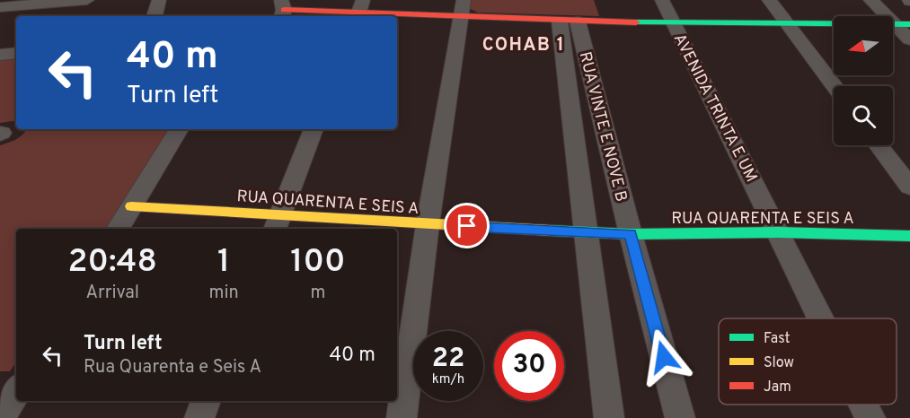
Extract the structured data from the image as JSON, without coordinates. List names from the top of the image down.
{
  "streets": {
    "street": ["AVENIDA TRINTA E UM", "RUA VINTE E NOVE B", "RUA QUARENTA E SEIS A"]
  },
  "crossings": [
    ["AVENIDA TRINTA E UM", "RUA QUARENTA E SEIS A"],
    ["RUA VINTE E NOVE B", "RUA QUARENTA E SEIS A"]
  ],
  "districts": ["COHAB 1"],
  "legend": ["Fast", "Slow", "Jam"],
  "north": "left",
  "page": {
    "turn": ["40 m", "Turn left"],
    "eta": [
      "20:48",
      "Arrival",
      "1",
      "min",
      "100",
      "m"
    ],
    "list": [
      {
        "name": "Turn left",
        "note": "Rua Quarenta e Seis A",
        "value": "40 m"
      }
    ],
    "speed": "22 km/h",
    "limit": "30"
  }
}
